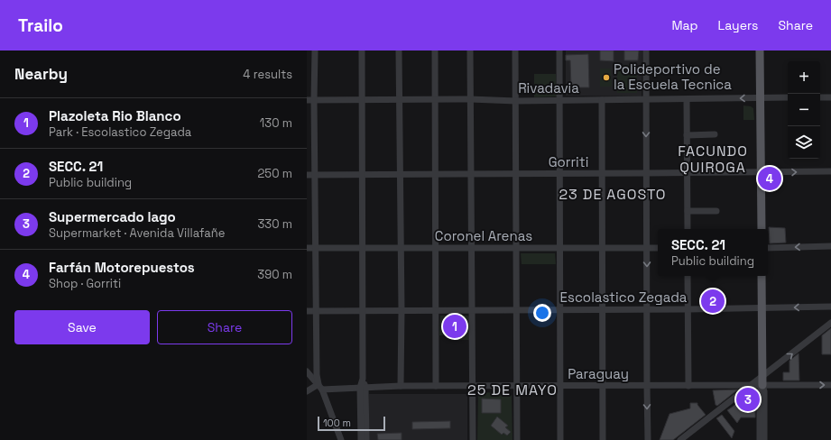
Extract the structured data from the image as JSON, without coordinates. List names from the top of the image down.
{
  "streets": {
    "street": [
      "Rivadavia",
      "Gorriti",
      "Coronel Arenas",
      "Escolastico Zegada",
      "Paraguay"
    ]
  },
  "districts": ["FACUNDO QUIROGA", "23 DE AGOSTO", "25 DE MAYO"],
  "places": ["Polideportivo de la Escuela Tecnica"],
  "scale_bar": "100 m",
  "page": {
    "header": "Trailo",
    "nav": ["Map", "Layers", "Share"],
    "heading": ["Nearby", "4 results"],
    "map_buttons": ["+", "−"],
    "list": [
      {
        "mark": "1",
        "name": "Plazoleta Rio Blanco",
        "note": "Park · Escolastico Zegada",
        "value": "130 m"
      },
      {
        "mark": "2",
        "name": "SECC. 21",
        "note": "Public building",
        "value": "250 m"
      },
      {
        "mark": "3",
        "name": "Supermercado lago",
        "note": "Supermarket · Avenida Villafañe",
        "value": "330 m"
      },
      {
        "mark": "4",
        "name": "Farfán Motorepuestos",
        "note": "Shop · Gorriti",
        "value": "390 m"
      }
    ],
    "pins": [
      "4",
      "2",
      "1",
      "3"
    ],
    "popup": ["SECC. 21", "Public building"],
    "buttons": ["Save", "Share"],
    "scale": "100 m"
  }
}
